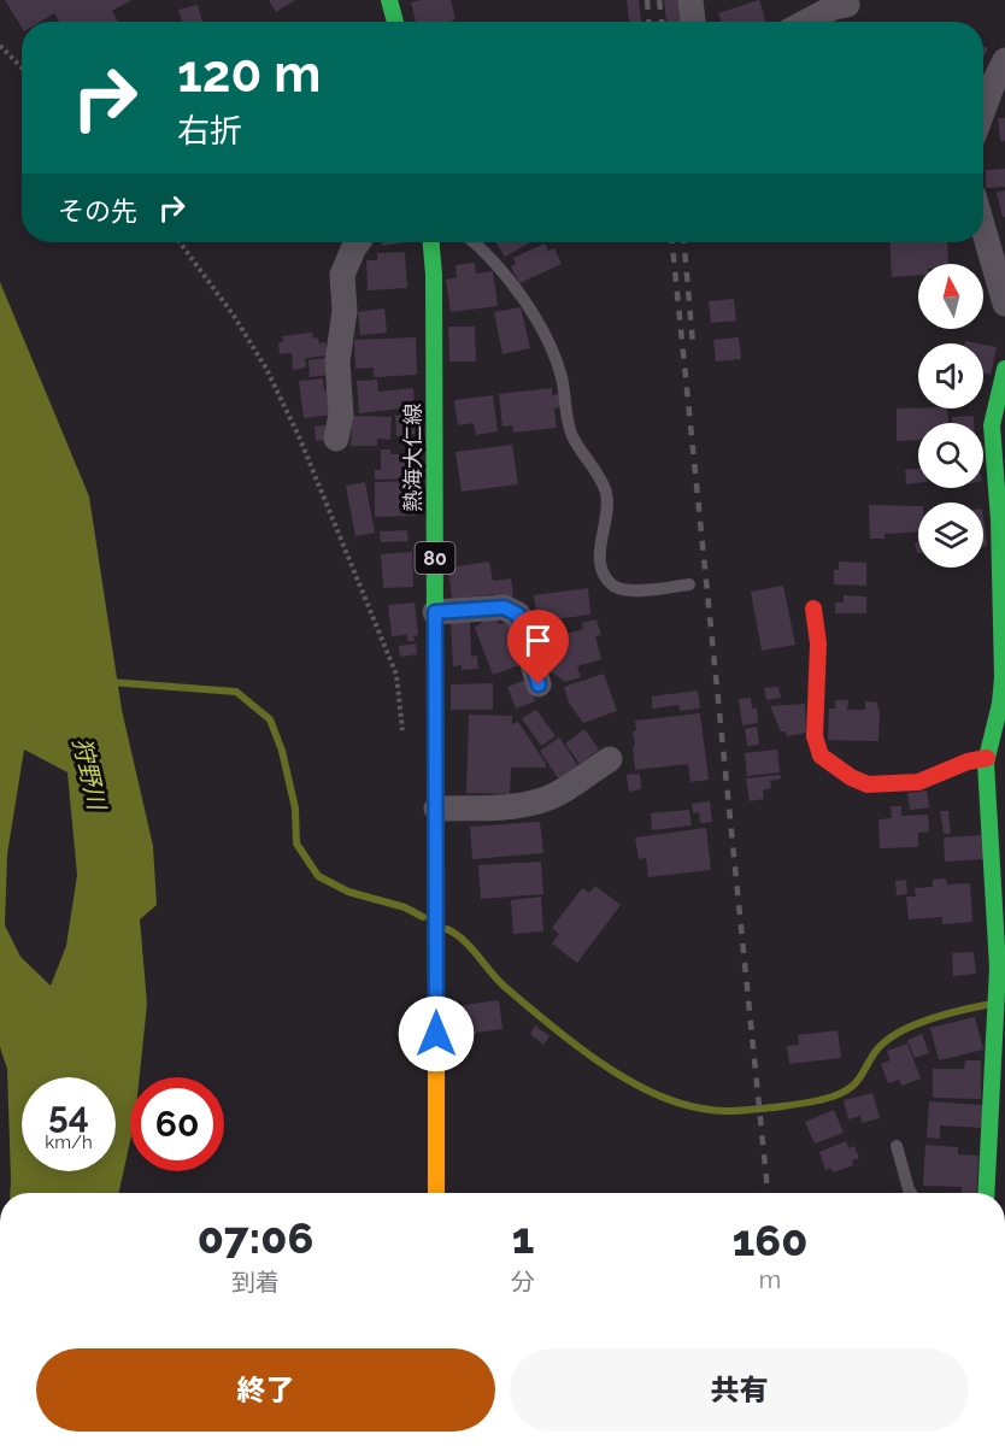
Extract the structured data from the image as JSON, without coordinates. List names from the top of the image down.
{
  "streets": {
    "street": ["熱海大仁線", "80"]
  },
  "water": ["狩野川"],
  "north": "top",
  "page": {
    "turn": ["120 m", "右折"],
    "then": "その先",
    "speed": "54 km/h",
    "limit": "60",
    "eta": [
      "07:06",
      "到着",
      "1",
      "分",
      "160",
      "m"
    ],
    "buttons": ["終了", "共有"]
  }
}
